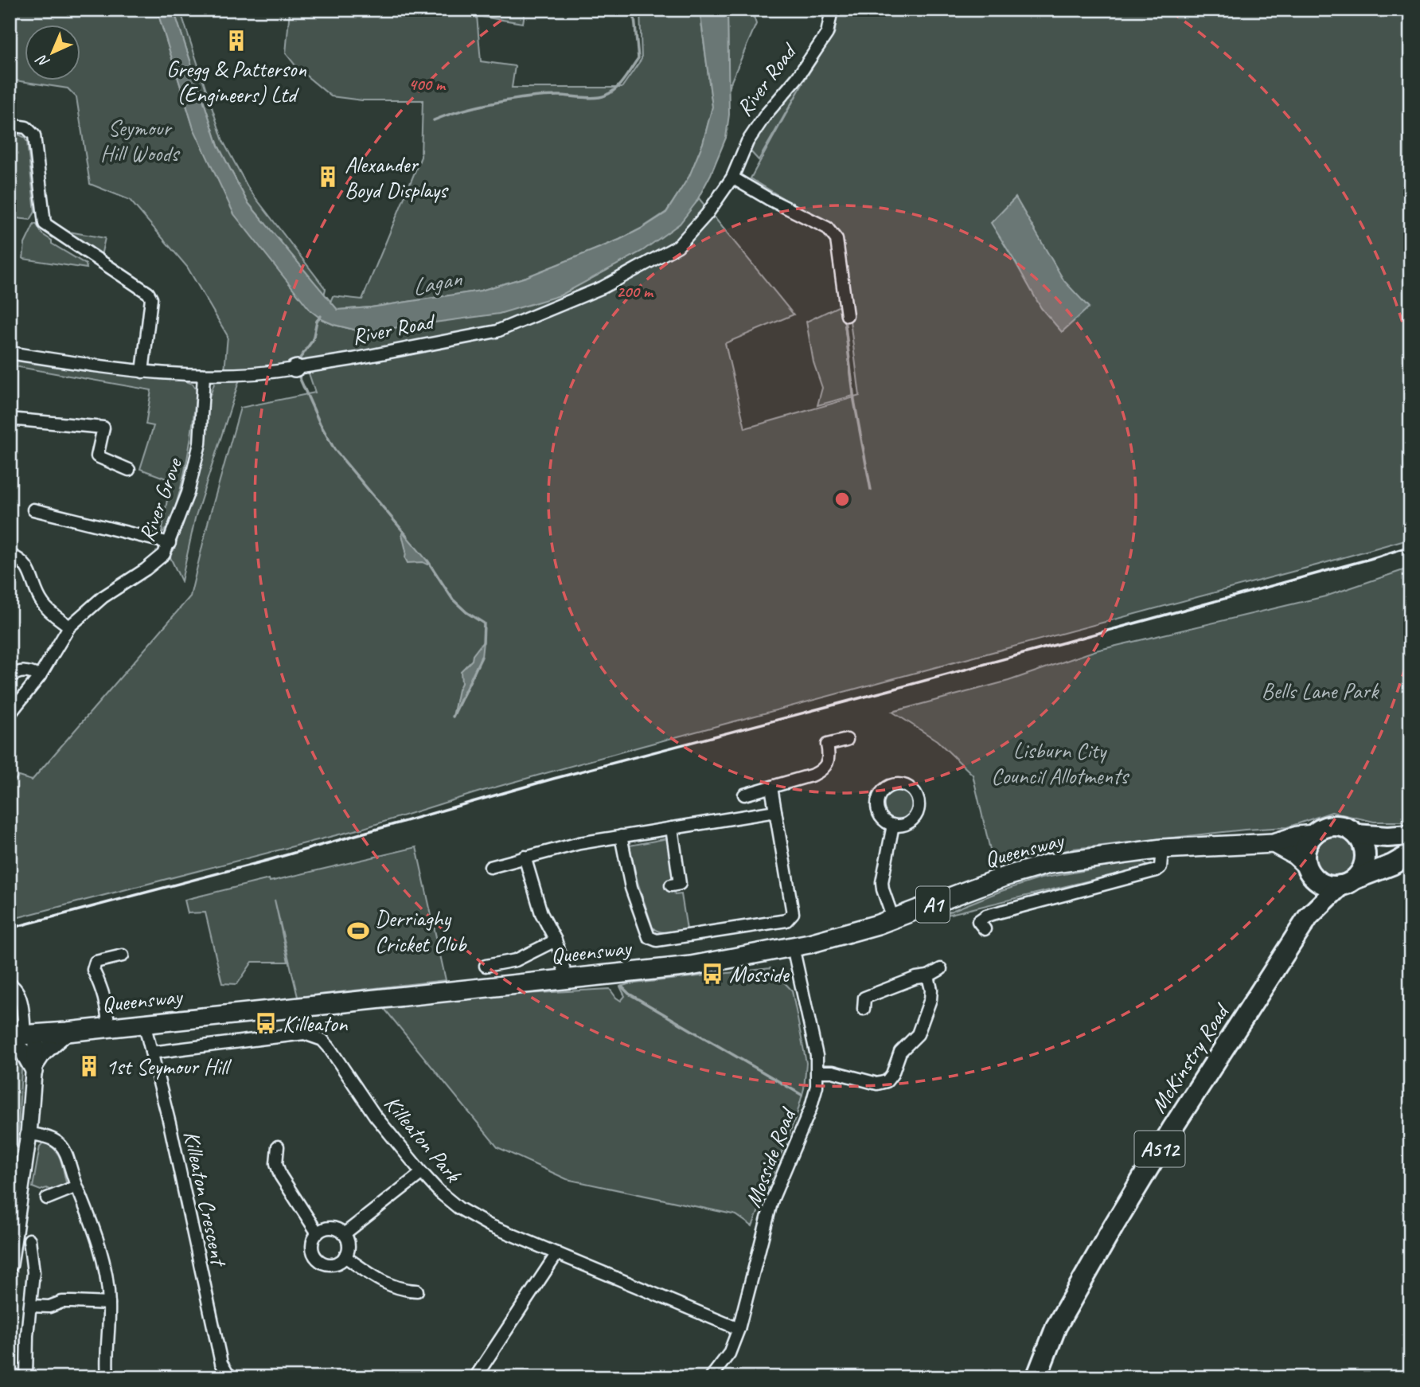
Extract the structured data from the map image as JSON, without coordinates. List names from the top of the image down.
{
  "streets": {
    "highway": ["A1", "McKinstry Road", "A512"],
    "main road": ["Queensway"],
    "street": [
      "River Road",
      "River Grove",
      "Killeaton Park",
      "Mosside Road",
      "Killeaton Crescent"
    ]
  },
  "crossings": [
    ["River Road", "River Grove"],
    ["Queensway", "A1"],
    ["Queensway", "McKinstry Road"],
    ["Queensway", "Mosside Road"],
    ["Queensway", "Killeaton Crescent"],
    ["A1", "McKinstry Road"],
    ["Killeaton Park", "Mosside Road"],
    ["Killeaton Park", "Killeaton Crescent"]
  ],
  "water": ["Lagan"],
  "parks": ["Seymour Hill Woods", "Bells Lane Park", "Lisburn City Council Allotments"],
  "places": {
    "building": ["Gregg & Patterson (Engineers) Ltd", "Alexander Boyd Displays", "1st Seymour Hill"],
    "sports": ["Derriaghy Cricket Club"],
    "bus stop": ["Mosside", "Killeaton"]
  },
  "north": "bottom left",
  "rings": ["400 m", "200 m"]
}
